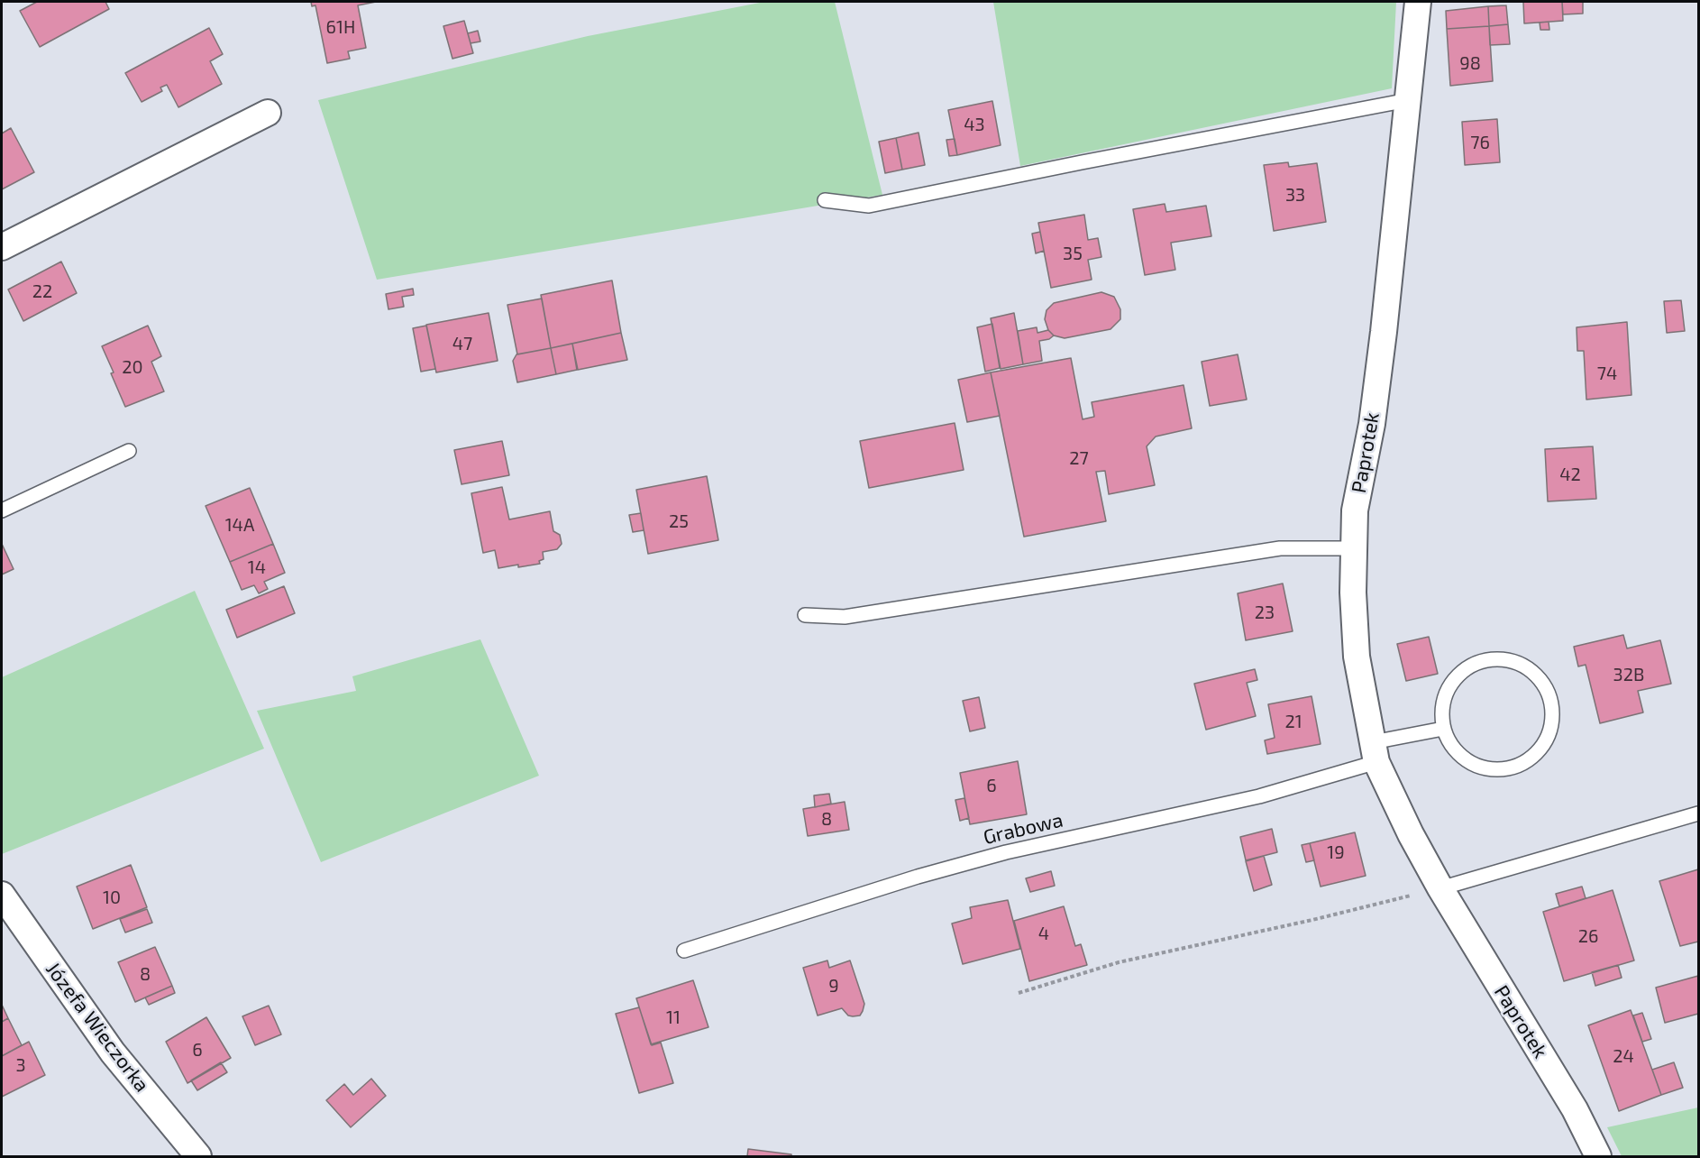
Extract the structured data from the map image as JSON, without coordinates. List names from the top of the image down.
{
  "streets": {
    "street": ["Paprotek", "Józefa Wieczorka"],
    "lane": ["Grabowa"]
  },
  "crossings": [
    ["Paprotek", "Grabowa"]
  ],
  "house_numbers": [
    "61H",
    "98",
    "43",
    "76",
    "33",
    "35",
    "22",
    "47",
    "20",
    "74",
    "27",
    "42",
    "25",
    "14A",
    "14",
    "23",
    "32B",
    "21",
    "6",
    "8",
    "19",
    "10",
    "4",
    "26",
    "8",
    "9",
    "11",
    "6",
    "24",
    "3"
  ]
}
